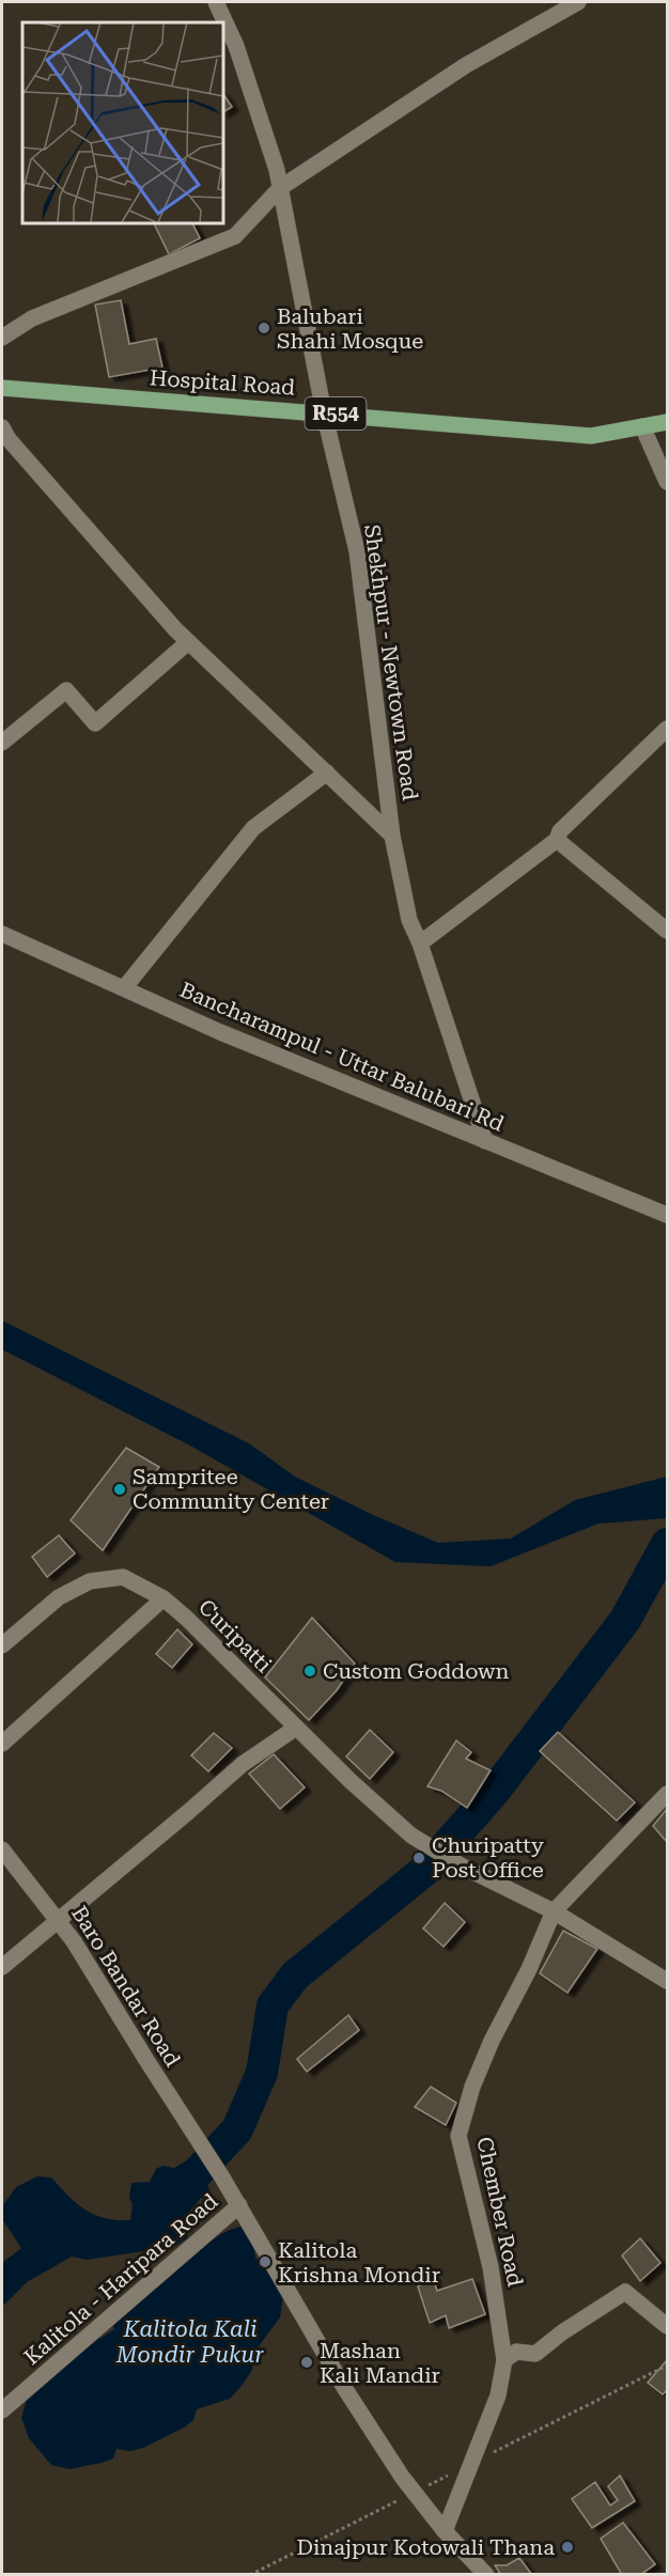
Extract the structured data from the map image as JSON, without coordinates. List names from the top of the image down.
{
  "streets": {
    "main road": ["Hospital Road", "R554"],
    "street": [
      "Shekhpur - Newtown Road",
      "Bancharampul - Uttar Balubari Rd",
      "Curipatti",
      "Baro Bandar Road",
      "Chember Road",
      "Kalitola - Haripara Road"
    ]
  },
  "crossings": [
    ["Hospital Road", "Shekhpur - Newtown Road"],
    ["Shekhpur - Newtown Road", "Bancharampul - Uttar Balubari Rd"],
    ["Curipatti", "Chember Road"],
    ["Baro Bandar Road", "Chember Road"],
    ["Baro Bandar Road", "Kalitola - Haripara Road"]
  ],
  "water": ["Kalitola Kali Mondir Pukur"],
  "places": [
    "Balubari Shahi Mosque",
    "Sampritee Community Center",
    "Custom Goddown",
    "Churipatty Post Office",
    "Kalitola Krishna Mondir",
    "Mashan Kali Mandir",
    "Dinajpur Kotowali Thana"
  ]
}
